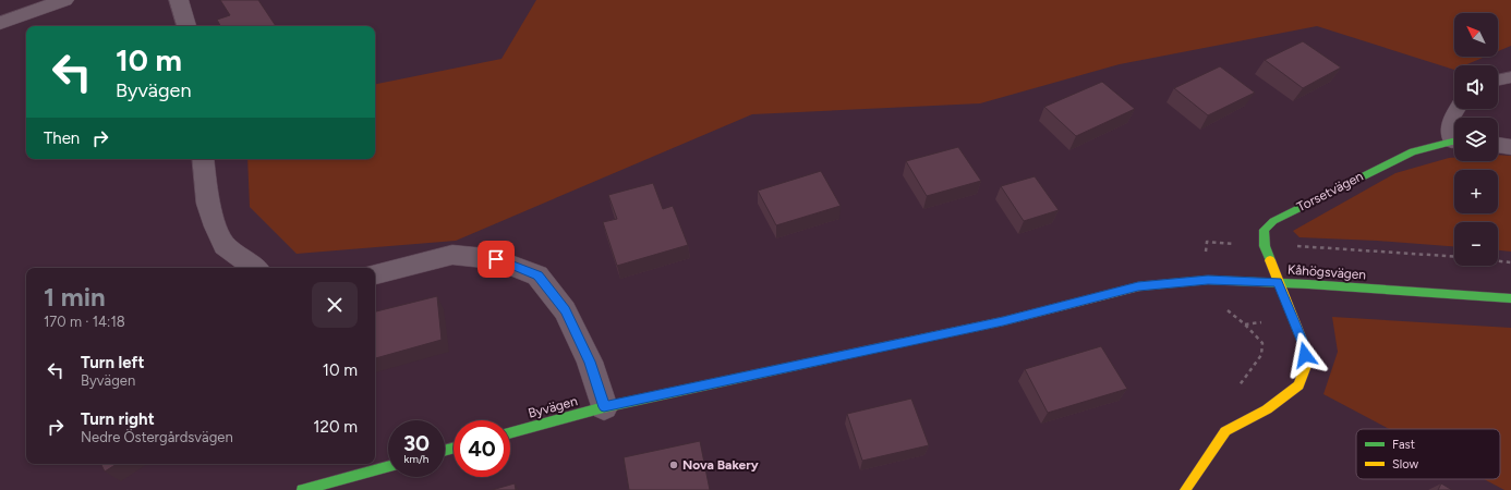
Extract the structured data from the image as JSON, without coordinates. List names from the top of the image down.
{
  "streets": {
    "street": ["Torsetvägen", "Kåhögsvägen", "Byvägen"]
  },
  "crossings": [
    ["Torsetvägen", "Kåhögsvägen"],
    ["Torsetvägen", "Byvägen"],
    ["Kåhögsvägen", "Byvägen"]
  ],
  "places": ["Nova Bakery"],
  "legend": ["Fast", "Slow"],
  "north": "top left",
  "page": {
    "map_buttons": ["+", "−"],
    "turn": ["10 m", "Byvägen"],
    "then": "Then",
    "heading": ["1 min", "170 m · 14:18"],
    "list": [
      {
        "name": "Turn left",
        "note": "Byvägen",
        "value": "10 m"
      },
      {
        "name": "Turn right",
        "note": "Nedre Östergårdsvägen",
        "value": "120 m"
      }
    ],
    "speed": "30 km/h",
    "limit": "40"
  }
}
